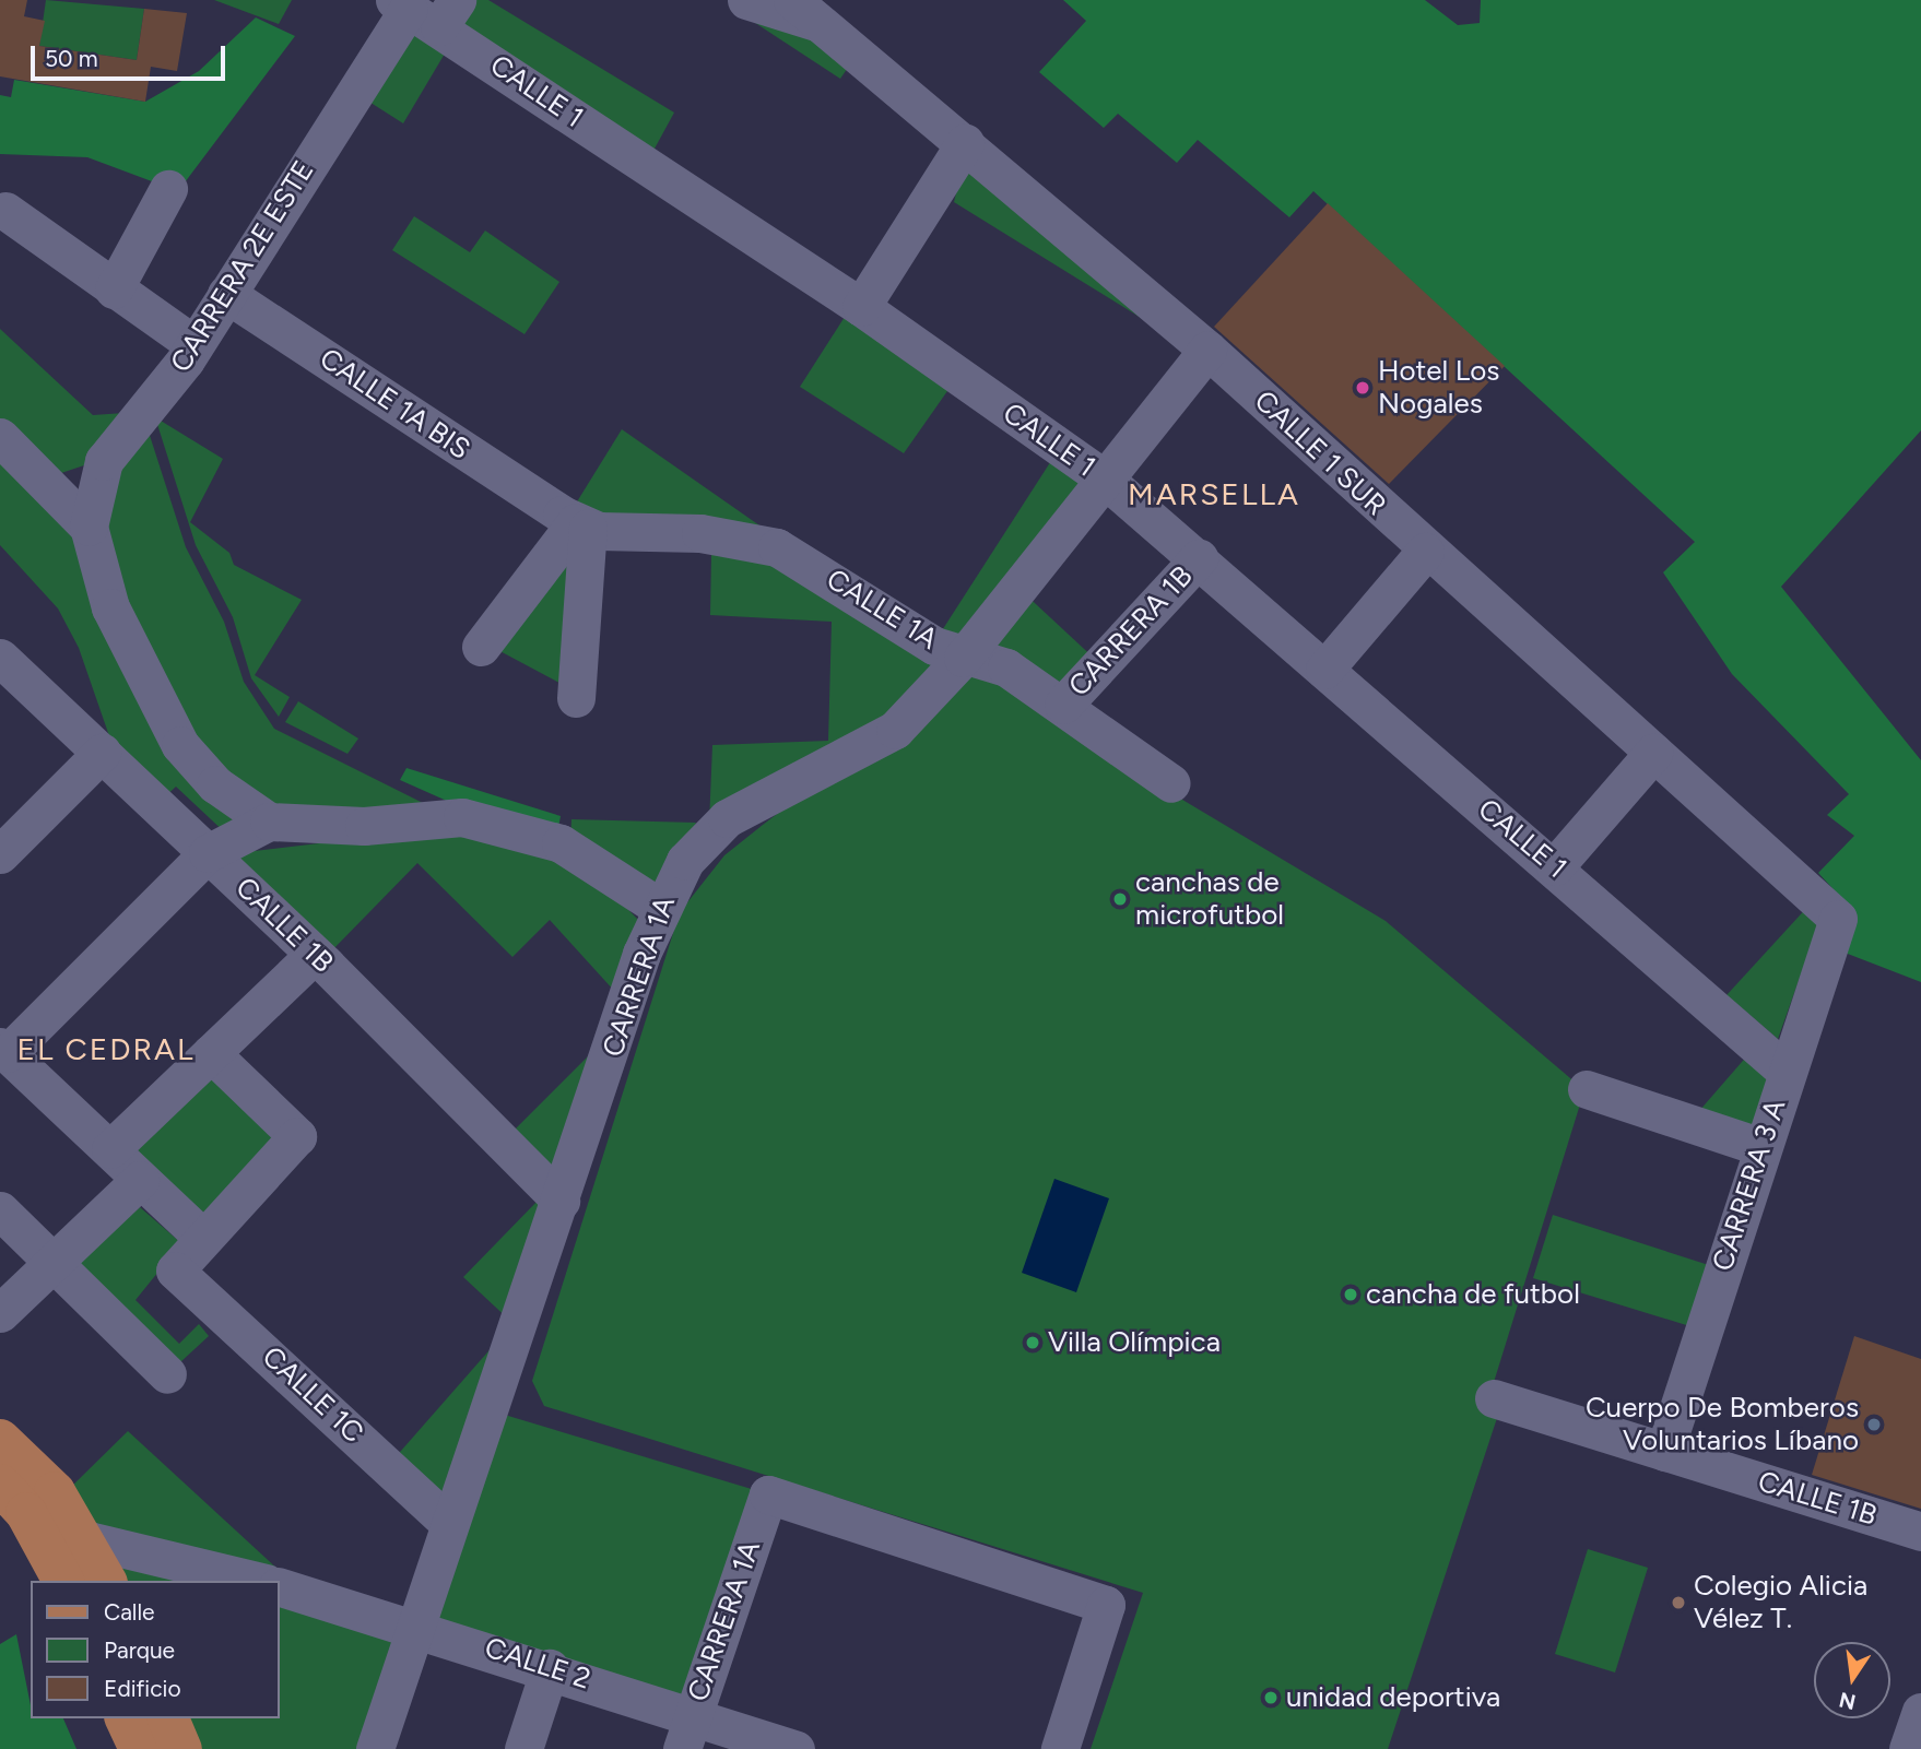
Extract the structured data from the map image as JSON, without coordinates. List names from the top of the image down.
{
  "streets": {
    "street": [
      "CALLE 1",
      "CARRERA 2E ESTE",
      "CALLE 1A BIS",
      "CALLE 1 SUR",
      "CALLE 1A",
      "CARRERA 1B",
      "CALLE 1B",
      "CARRERA 1A",
      "CARRERA 3 A",
      "CALLE 1C",
      "CALLE 2"
    ]
  },
  "crossings": [
    ["CALLE 1", "CARRERA 2E ESTE"],
    ["CALLE 1", "CARRERA 1B"],
    ["CALLE 1", "CARRERA 1A"],
    ["CALLE 1", "CARRERA 3 A"],
    ["CARRERA 2E ESTE", "CALLE 1A BIS"],
    ["CALLE 1A BIS", "CALLE 1A"],
    ["CALLE 1 SUR", "CARRERA 1A"],
    ["CALLE 1 SUR", "CARRERA 3 A"],
    ["CALLE 1A", "CARRERA 1B"],
    ["CALLE 1A", "CARRERA 1A"],
    ["CALLE 1B", "CARRERA 1A"],
    ["CALLE 1B", "CARRERA 3 A"],
    ["CARRERA 1A", "CALLE 1C"],
    ["CARRERA 1A", "CALLE 2"]
  ],
  "districts": ["MARSELLA", "EL CEDRAL"],
  "places": [
    "Hotel Los Nogales",
    "canchas de microfutbol",
    "cancha de futbol",
    "Villa Olímpica",
    "Cuerpo De Bomberos Voluntarios Líbano",
    "Colegio Alicia Vélez T.",
    "unidad deportiva"
  ],
  "legend": ["Calle", "Parque", "Edificio"],
  "scale_bar": "50 m",
  "north": "bottom"
}
